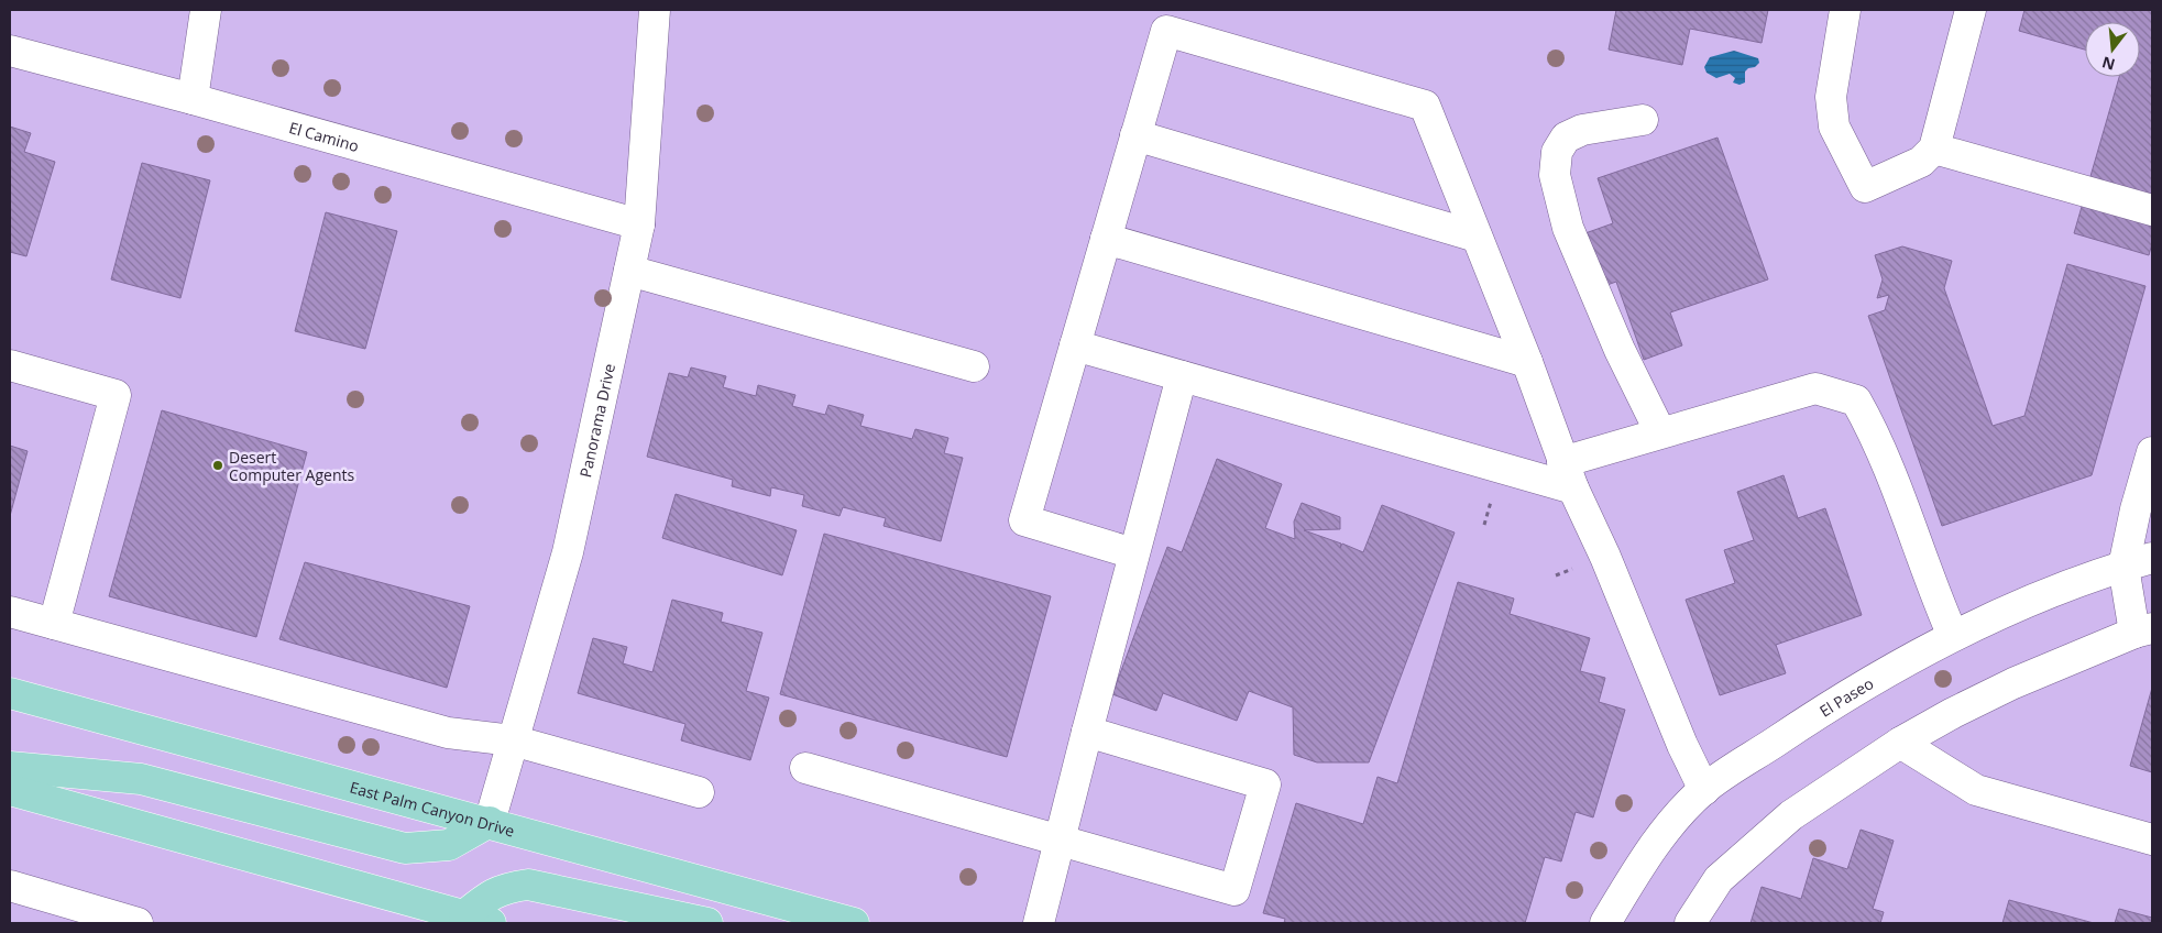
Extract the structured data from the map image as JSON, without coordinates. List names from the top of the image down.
{
  "streets": {
    "main road": ["East Palm Canyon Drive"],
    "street": ["El Camino", "Panorama Drive", "El Paseo"]
  },
  "crossings": [
    ["El Camino", "Panorama Drive"],
    ["Panorama Drive", "East Palm Canyon Drive"]
  ],
  "places": ["Desert Computer Agents"],
  "north": "bottom"
}
